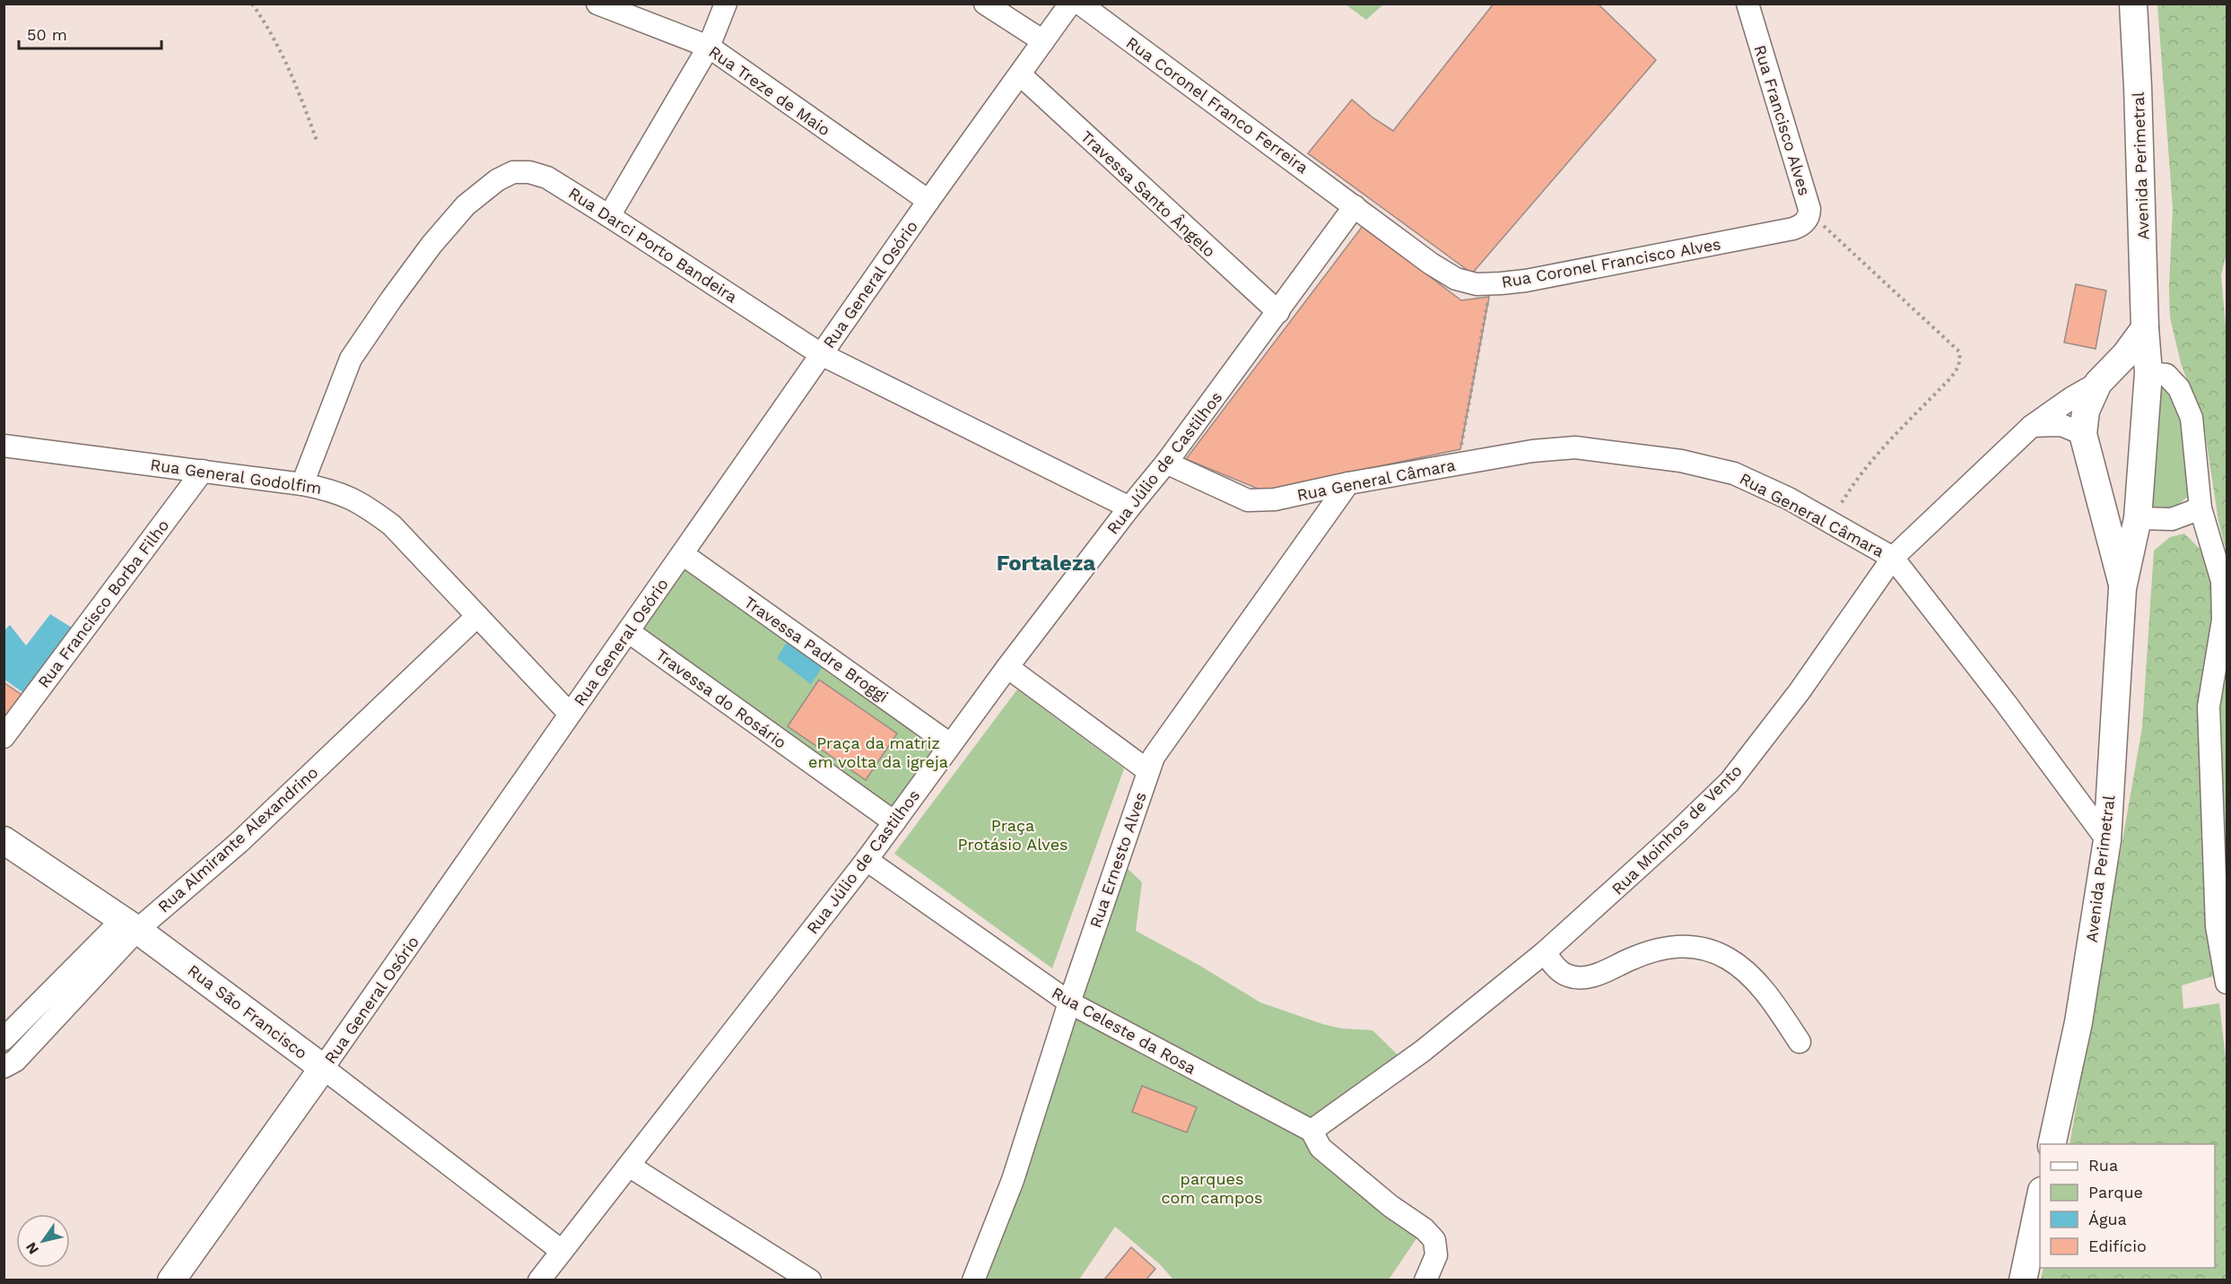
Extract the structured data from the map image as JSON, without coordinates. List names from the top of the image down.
{
  "streets": {
    "main road": ["Avenida Perimetral", "Rua General Osório", "Rua São Francisco"],
    "street": [
      "Rua Treze de Maio",
      "Rua Coronel Franco Ferreira",
      "Rua Francisco Alves",
      "Travessa Santo Ângelo",
      "Rua Darci Porto Bandeira",
      "Rua Coronel Francisco Alves",
      "Rua Júlio de Castilhos",
      "Rua General Godolfim",
      "Rua General Câmara",
      "Rua Francisco Borba Filho",
      "Travessa Padre Broggi",
      "Travessa do Rosário",
      "Rua Moinhos de Vento",
      "Rua Almirante Alexandrino",
      "Rua Ernesto Alves",
      "Rua Celeste da Rosa"
    ]
  },
  "crossings": [
    ["Rua Treze de Maio", "Rua General Osório"],
    ["Rua Coronel Franco Ferreira", "Rua Coronel Francisco Alves"],
    ["Rua Coronel Franco Ferreira", "Rua Júlio de Castilhos"],
    ["Rua Francisco Alves", "Rua Coronel Francisco Alves"],
    ["Avenida Perimetral", "Rua General Câmara"],
    ["Avenida Perimetral", "Rua Moinhos de Vento"],
    ["Travessa Santo Ângelo", "Rua General Osório"],
    ["Travessa Santo Ângelo", "Rua Júlio de Castilhos"],
    ["Rua Darci Porto Bandeira", "Rua General Osório"],
    ["Rua Darci Porto Bandeira", "Rua Júlio de Castilhos"],
    ["Rua Darci Porto Bandeira", "Rua General Godolfim"],
    ["Rua Coronel Francisco Alves", "Rua Júlio de Castilhos"],
    ["Rua General Osório", "Rua General Godolfim"],
    ["Rua General Osório", "Travessa Padre Broggi"],
    ["Rua General Osório", "Travessa do Rosário"],
    ["Rua General Osório", "Rua São Francisco"],
    ["Rua Júlio de Castilhos", "Rua General Câmara"],
    ["Rua Júlio de Castilhos", "Travessa Padre Broggi"],
    ["Rua Júlio de Castilhos", "Travessa do Rosário"],
    ["Rua Júlio de Castilhos", "Rua São Francisco"],
    ["Rua Júlio de Castilhos", "Rua Celeste da Rosa"],
    ["Rua General Godolfim", "Rua Francisco Borba Filho"],
    ["Rua General Godolfim", "Rua Almirante Alexandrino"],
    ["Rua General Câmara", "Rua Moinhos de Vento"],
    ["Rua General Câmara", "Rua Ernesto Alves"],
    ["Rua Moinhos de Vento", "Rua Celeste da Rosa"],
    ["Rua Almirante Alexandrino", "Rua São Francisco"],
    ["Rua Ernesto Alves", "Rua Celeste da Rosa"]
  ],
  "districts": ["Fortaleza"],
  "parks": ["Praça da matriz em volta da igreja", "Praça Protásio Alves", "parques com campos"],
  "legend": [
    "Rua",
    "Parque",
    "Água",
    "Edifício"
  ],
  "scale_bar": "50 m",
  "north": "bottom left"
}
